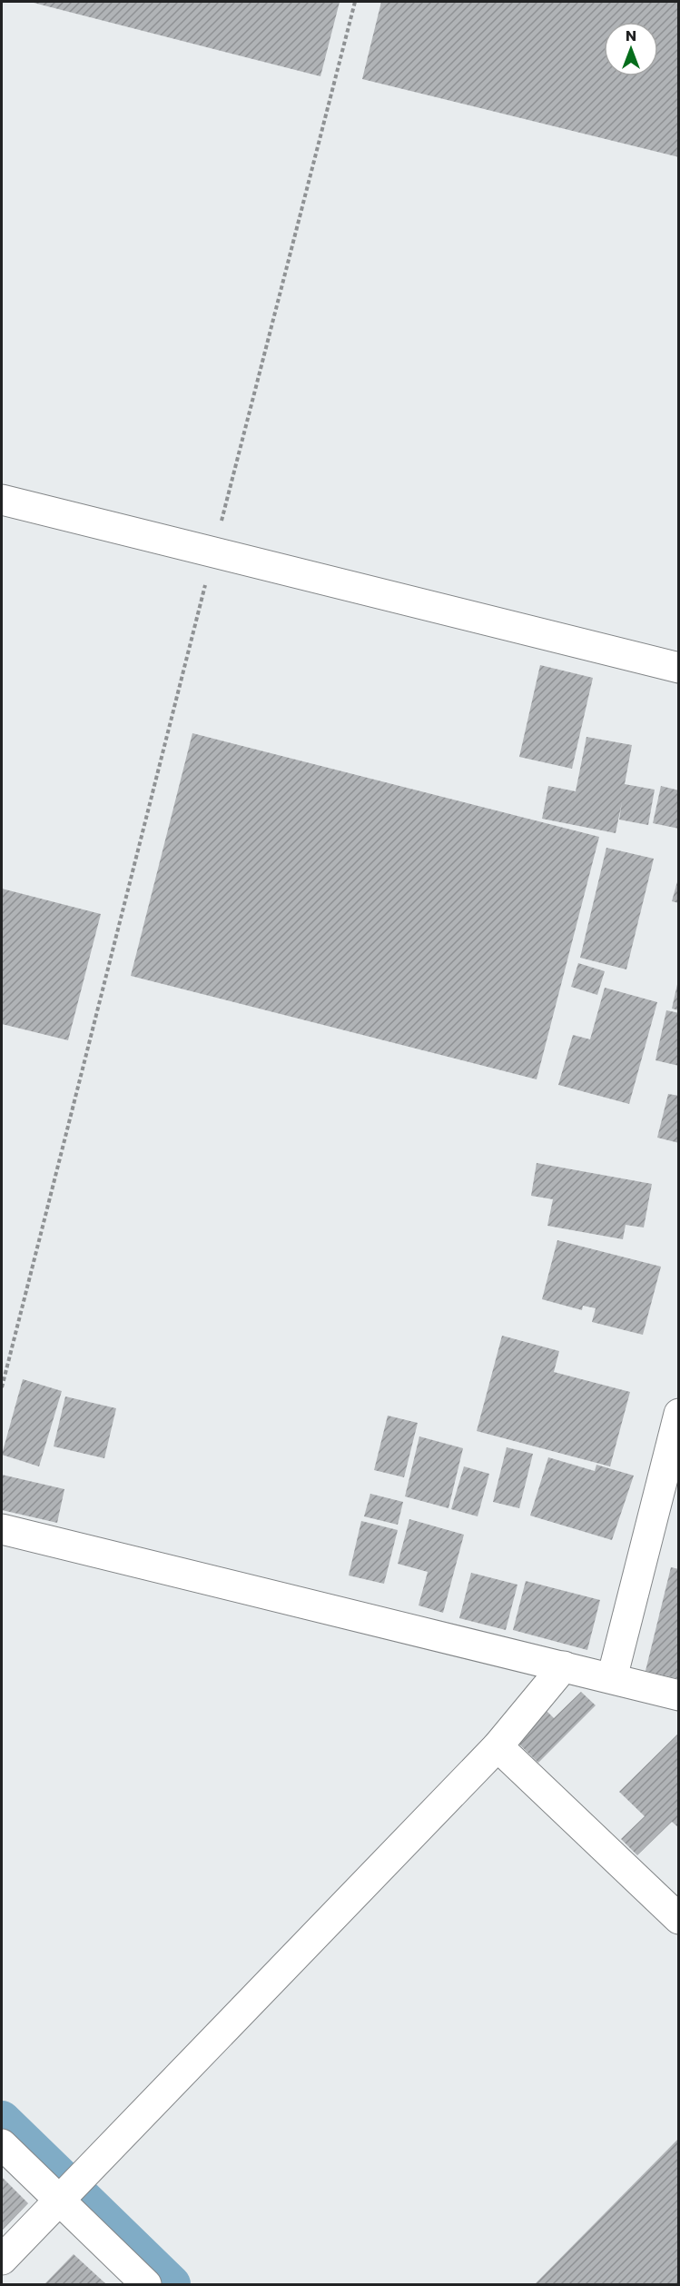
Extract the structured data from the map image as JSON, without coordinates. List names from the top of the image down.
{
  "north": "top"
}
